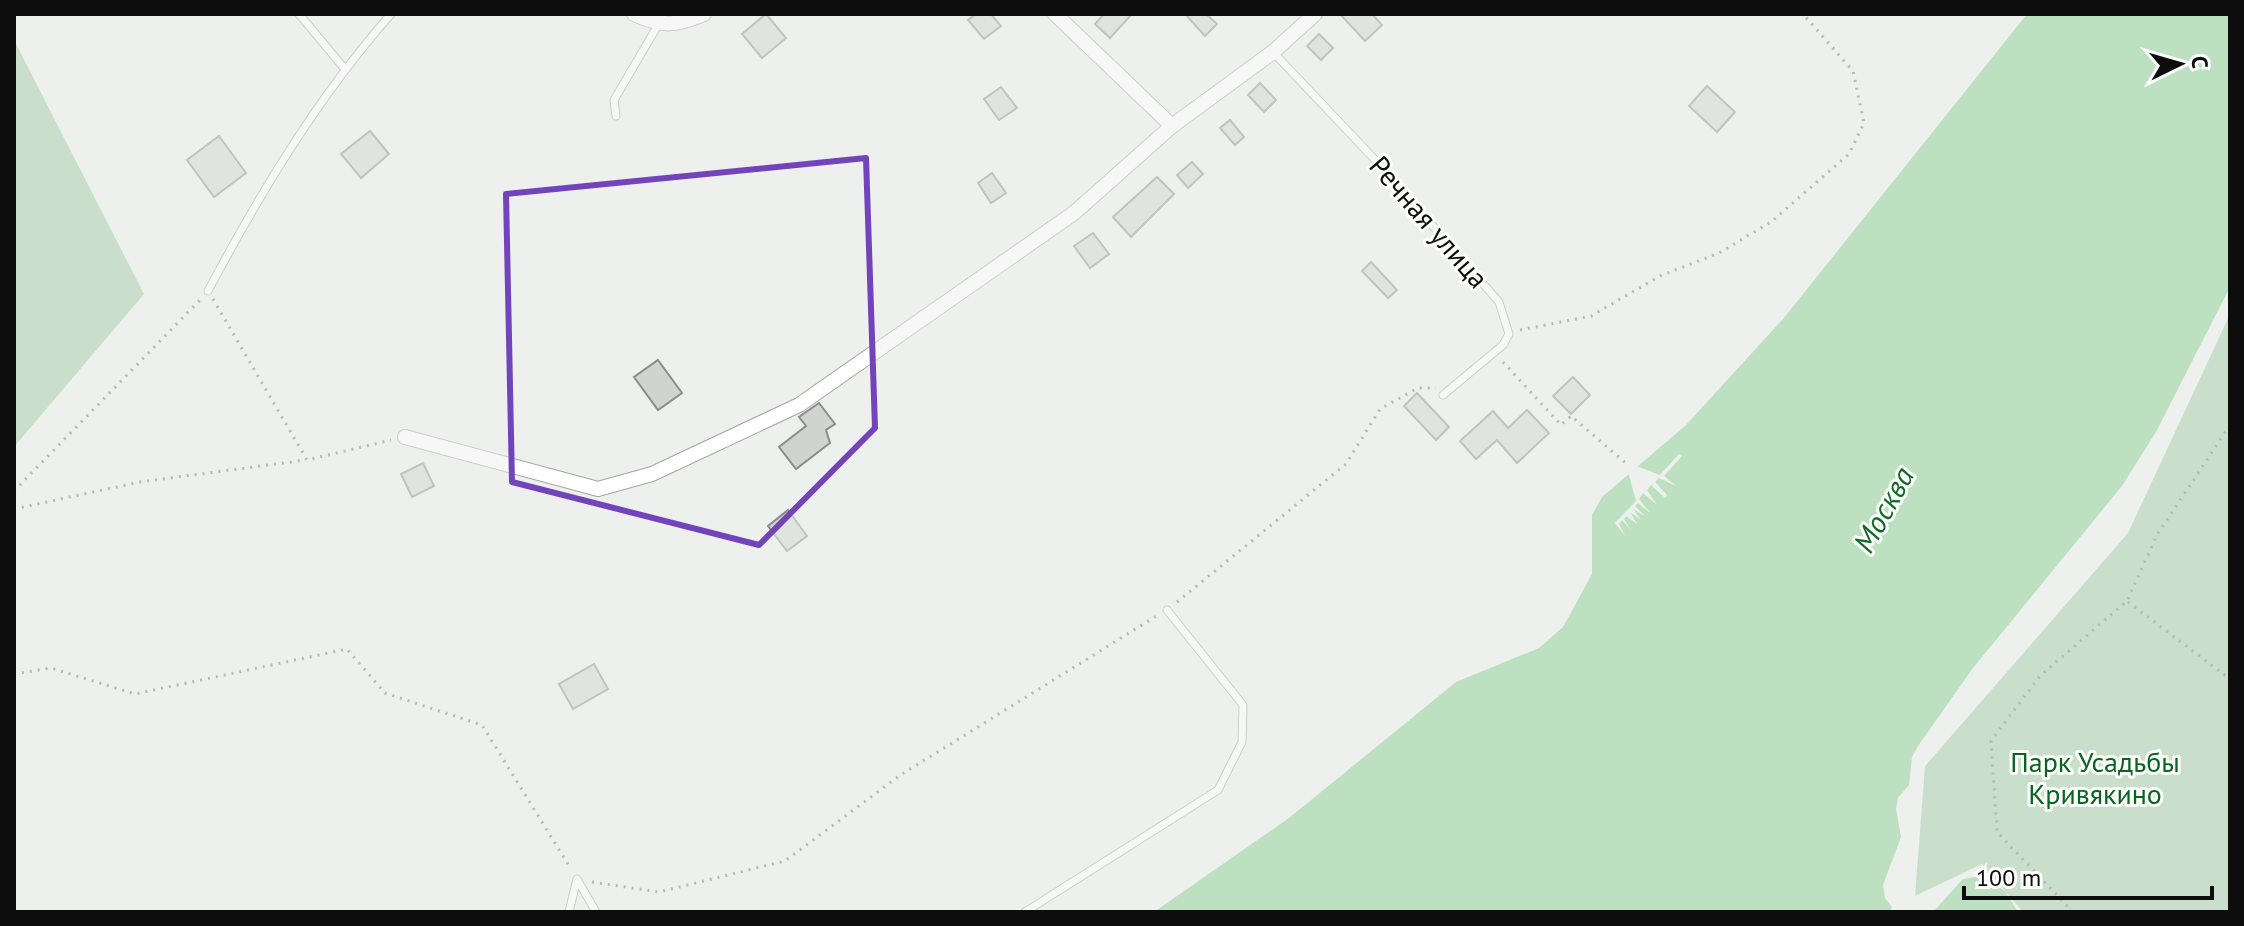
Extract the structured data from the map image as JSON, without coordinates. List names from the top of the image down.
{
  "streets": {
    "lane": ["Речная улица"]
  },
  "water": ["Москва"],
  "parks": ["Парк Усадьбы Кривякино"],
  "scale_bar": "100 m",
  "north": "right"
}
